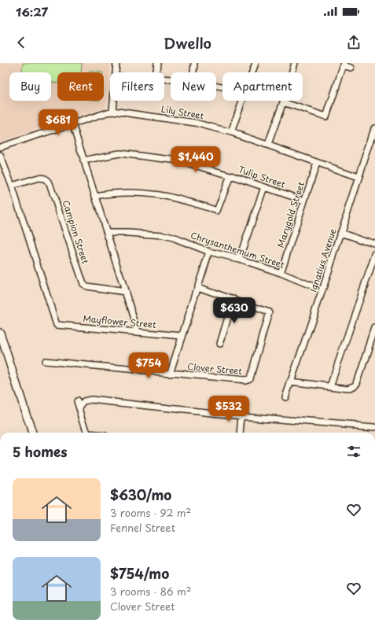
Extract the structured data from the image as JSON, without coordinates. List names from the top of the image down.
{
  "streets": {
    "street": [
      "Lily Street",
      "Tulip Street",
      "Marygold Street",
      "Campion Street",
      "Chrysanthemum Street",
      "Ignatius Avenue",
      "Mayflower Street",
      "Clover Street"
    ]
  },
  "crossings": [
    ["Lily Street", "Marygold Street"],
    ["Lily Street", "Ignatius Avenue"],
    ["Tulip Street", "Marygold Street"],
    ["Marygold Street", "Chrysanthemum Street"],
    ["Campion Street", "Mayflower Street"],
    ["Chrysanthemum Street", "Ignatius Avenue"]
  ],
  "page": {
    "status": "16:27",
    "header": "Dwello",
    "chip": [
      "Buy",
      "Rent",
      "Filters",
      "New",
      "Apartment"
    ],
    "price": [
      "$681",
      "$1,440",
      "$630",
      "$754",
      "$532"
    ],
    "heading": "5 homes",
    "list": [
      {
        "name": "$630/mo",
        "note": "3 rooms · 92 m² · Fennel Street"
      },
      {
        "name": "$754/mo",
        "note": "3 rooms · 86 m² · Clover Street"
      }
    ]
  }
}
